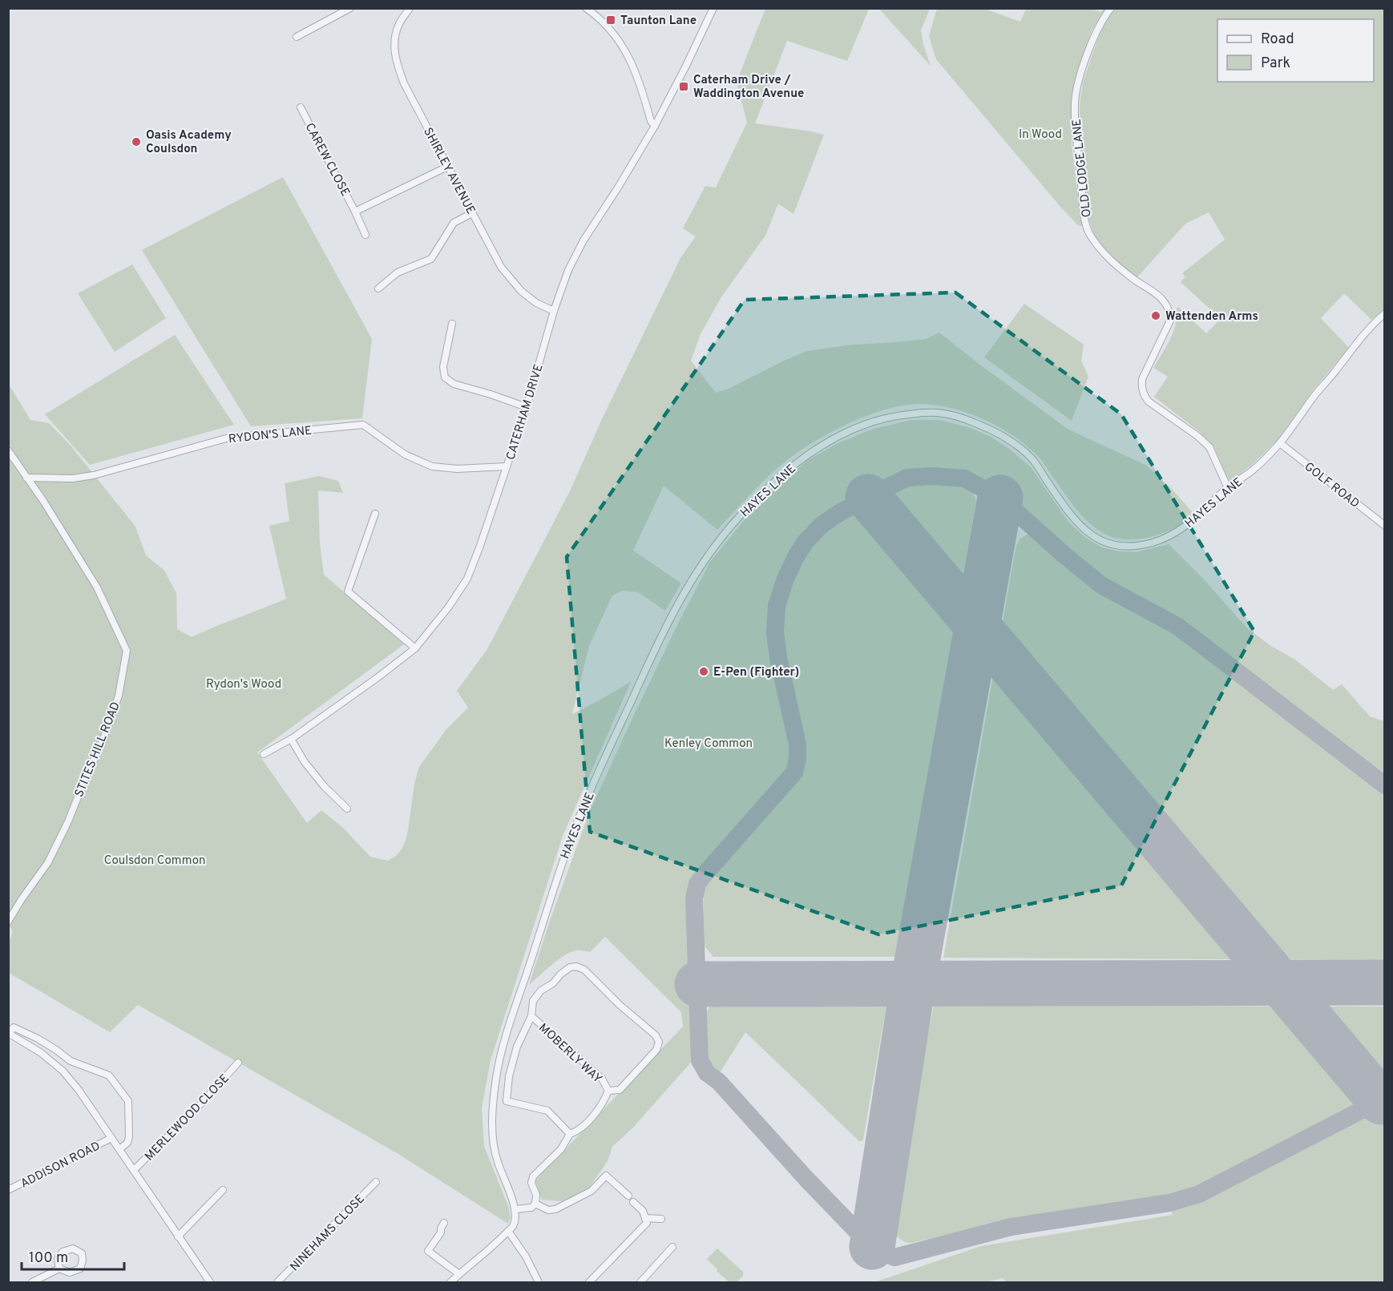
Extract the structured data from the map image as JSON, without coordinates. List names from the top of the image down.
{
  "streets": {
    "street": [
      "CAREW CLOSE",
      "OLD LODGE LANE",
      "SHIRLEY AVENUE",
      "CATERHAM DRIVE",
      "RYDON'S LANE",
      "GOLF ROAD",
      "HAYES LANE",
      "STITES HILL ROAD",
      "MOBERLY WAY",
      "MERLEWOOD CLOSE",
      "ADDISON ROAD",
      "NINEHAMS CLOSE"
    ]
  },
  "crossings": [
    ["OLD LODGE LANE", "HAYES LANE"],
    ["SHIRLEY AVENUE", "CATERHAM DRIVE"],
    ["CATERHAM DRIVE", "RYDON'S LANE"],
    ["RYDON'S LANE", "STITES HILL ROAD"],
    ["GOLF ROAD", "HAYES LANE"]
  ],
  "parks": [
    "In Wood",
    "Rydon's Wood",
    "Kenley Common",
    "Coulsdon Common"
  ],
  "places": {
    "transit": ["Taunton Lane", "Caterham Drive / Waddington Avenue"],
    "other": ["Oasis Academy Coulsdon", "Wattenden Arms", "E-Pen (Fighter)"]
  },
  "legend": ["Road", "Park"],
  "scale_bar": "100 m"
}
